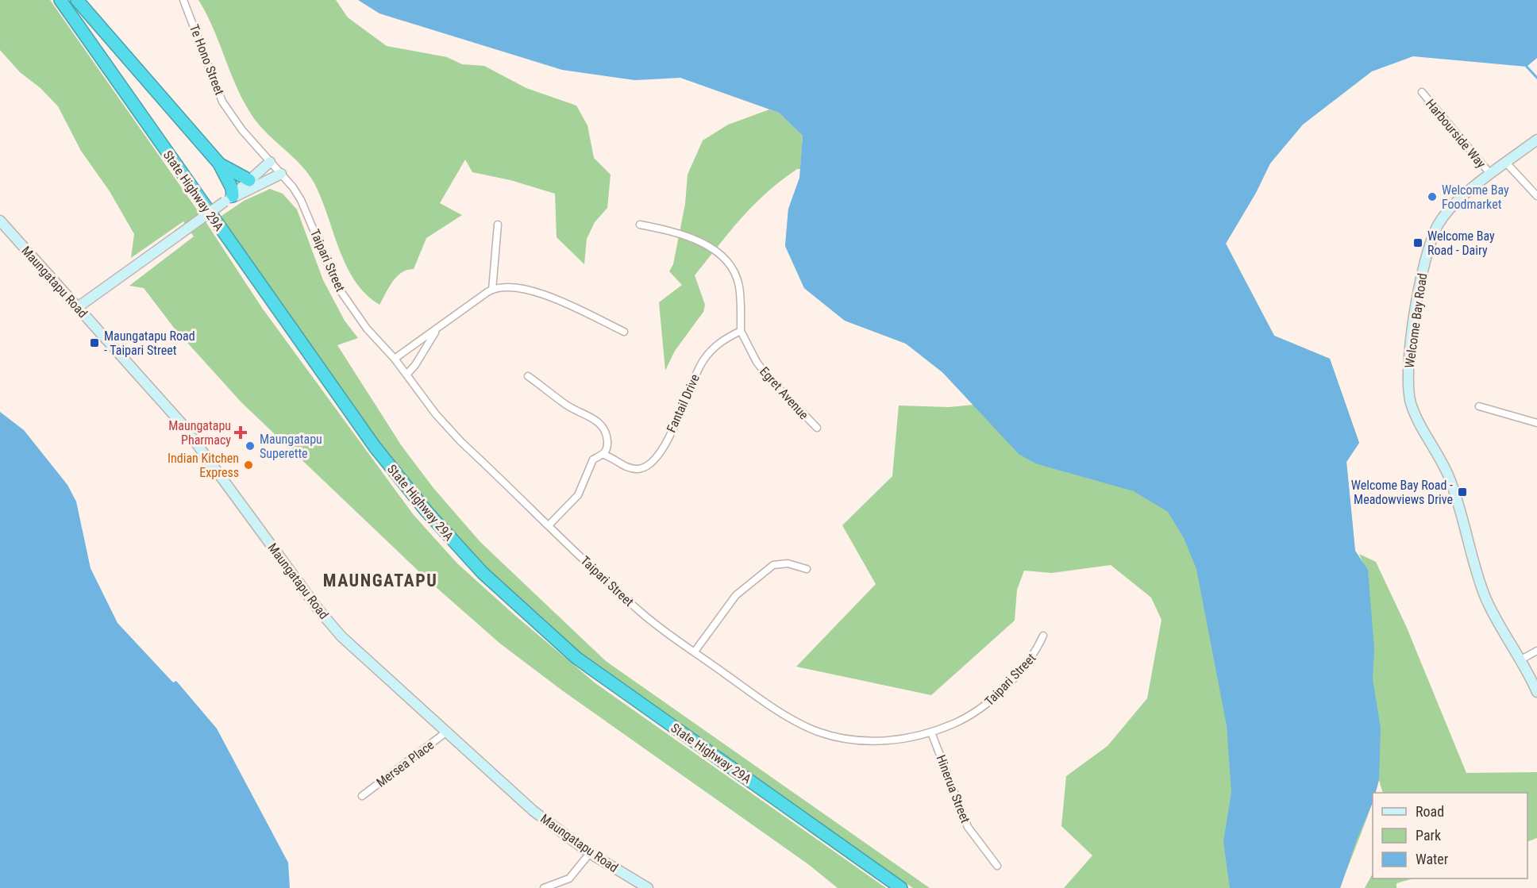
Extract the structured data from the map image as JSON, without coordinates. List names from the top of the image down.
{
  "streets": {
    "highway": ["State Highway 29A"],
    "street": [
      "Te Hono Street",
      "Harbourside Way",
      "Taipari Street",
      "Maungatapu Road",
      "Welcome Bay Road",
      "Egret Avenue",
      "Fantail Drive",
      "Mersea Place",
      "Hinerua Street"
    ]
  },
  "crossings": [
    ["Te Hono Street", "Taipari Street"],
    ["Harbourside Way", "Welcome Bay Road"],
    ["Taipari Street", "Hinerua Street"],
    ["Maungatapu Road", "Mersea Place"],
    ["Egret Avenue", "Fantail Drive"]
  ],
  "districts": ["MAUNGATAPU"],
  "places": {
    "other": ["Welcome Bay Foodmarket", "Maungatapu Superette", "Indian Kitchen Express"],
    "transit": ["Welcome Bay Road - Dairy", "Maungatapu Road - Taipari Street", "Welcome Bay Road - Meadowviews Drive"],
    "health": ["Maungatapu Pharmacy"]
  },
  "legend": ["Road", "Park", "Water"]
}
